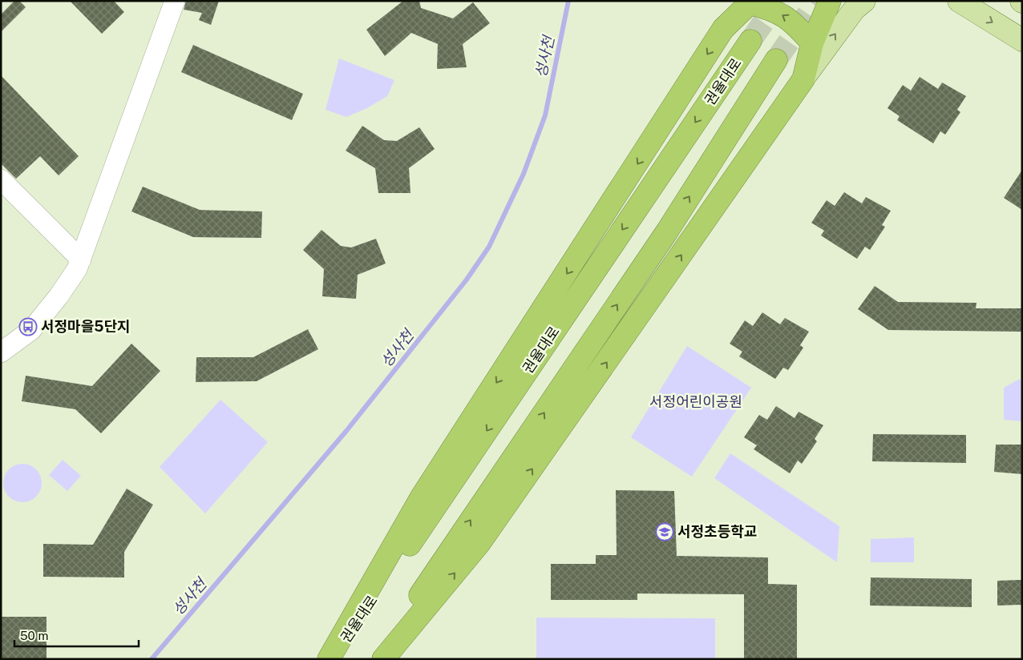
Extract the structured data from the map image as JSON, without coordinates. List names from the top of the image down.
{
  "streets": {
    "highway": ["권율대로"]
  },
  "water": ["성사천"],
  "parks": ["서정어린이공원"],
  "places": {
    "bus stop": ["서정마을5단지"],
    "school or university": ["서정초등학교"]
  },
  "scale_bar": "50 m"
}
